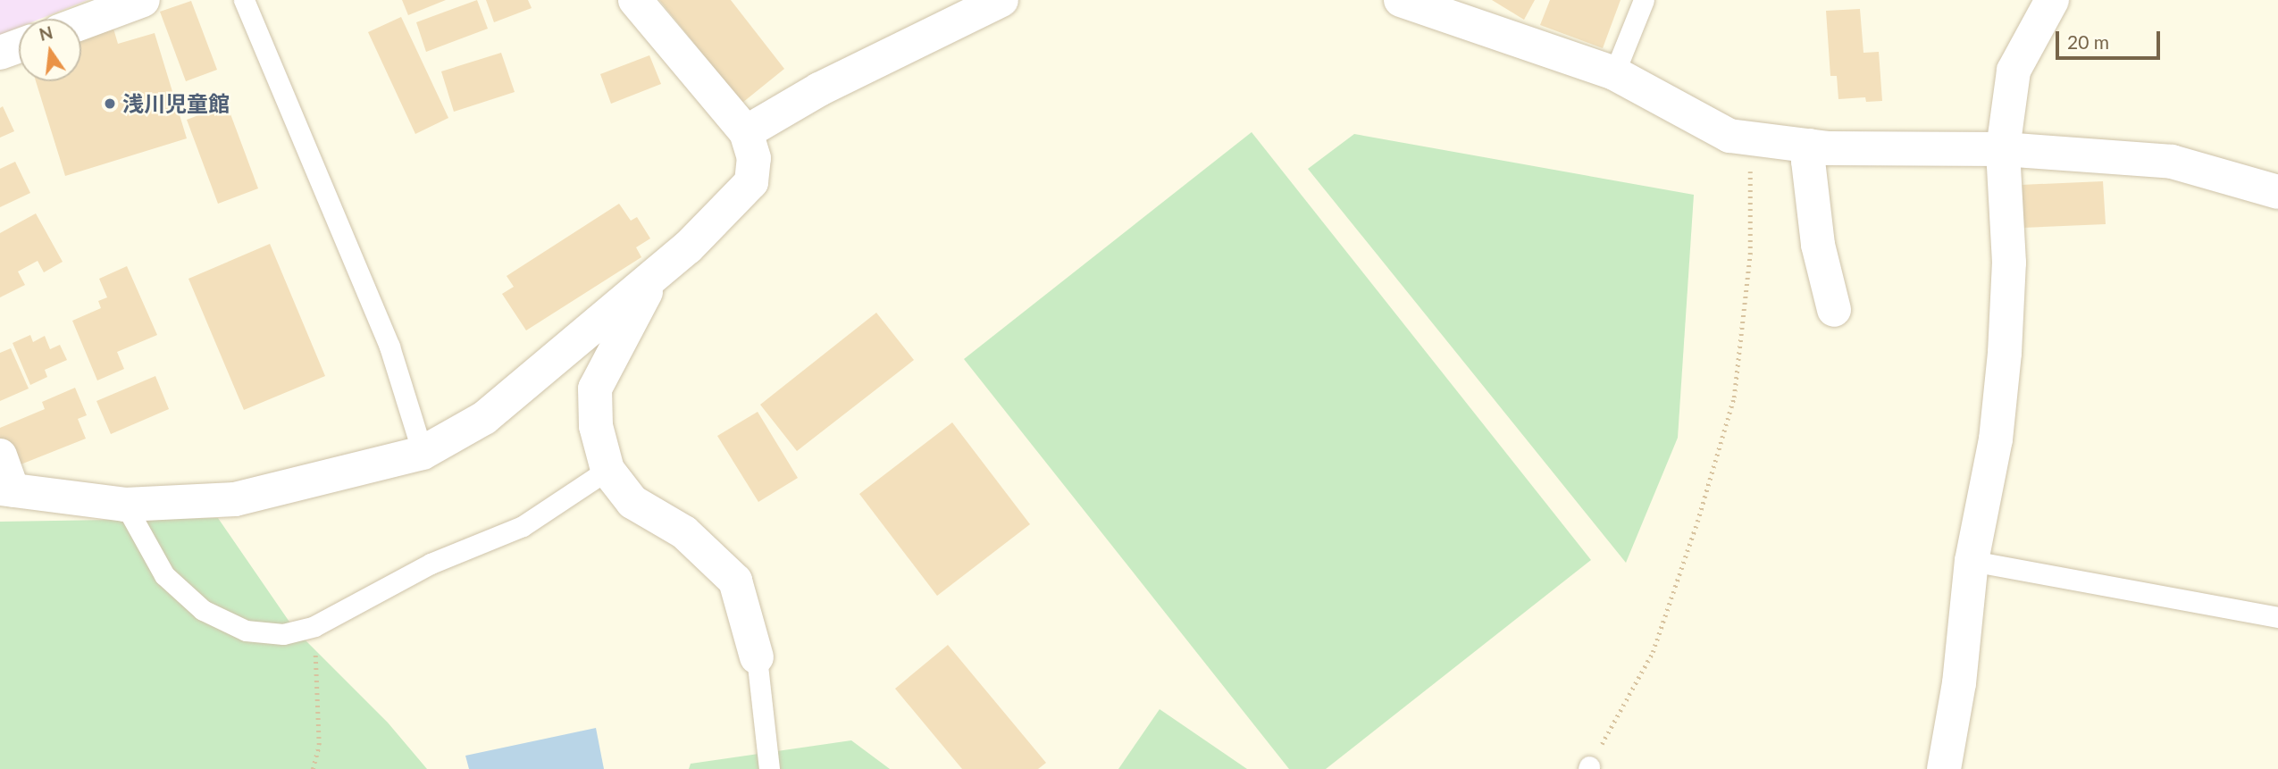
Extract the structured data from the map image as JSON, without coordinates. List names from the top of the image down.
{
  "places": ["浅川児童館"],
  "scale_bar": "20 m",
  "north": "top"
}
